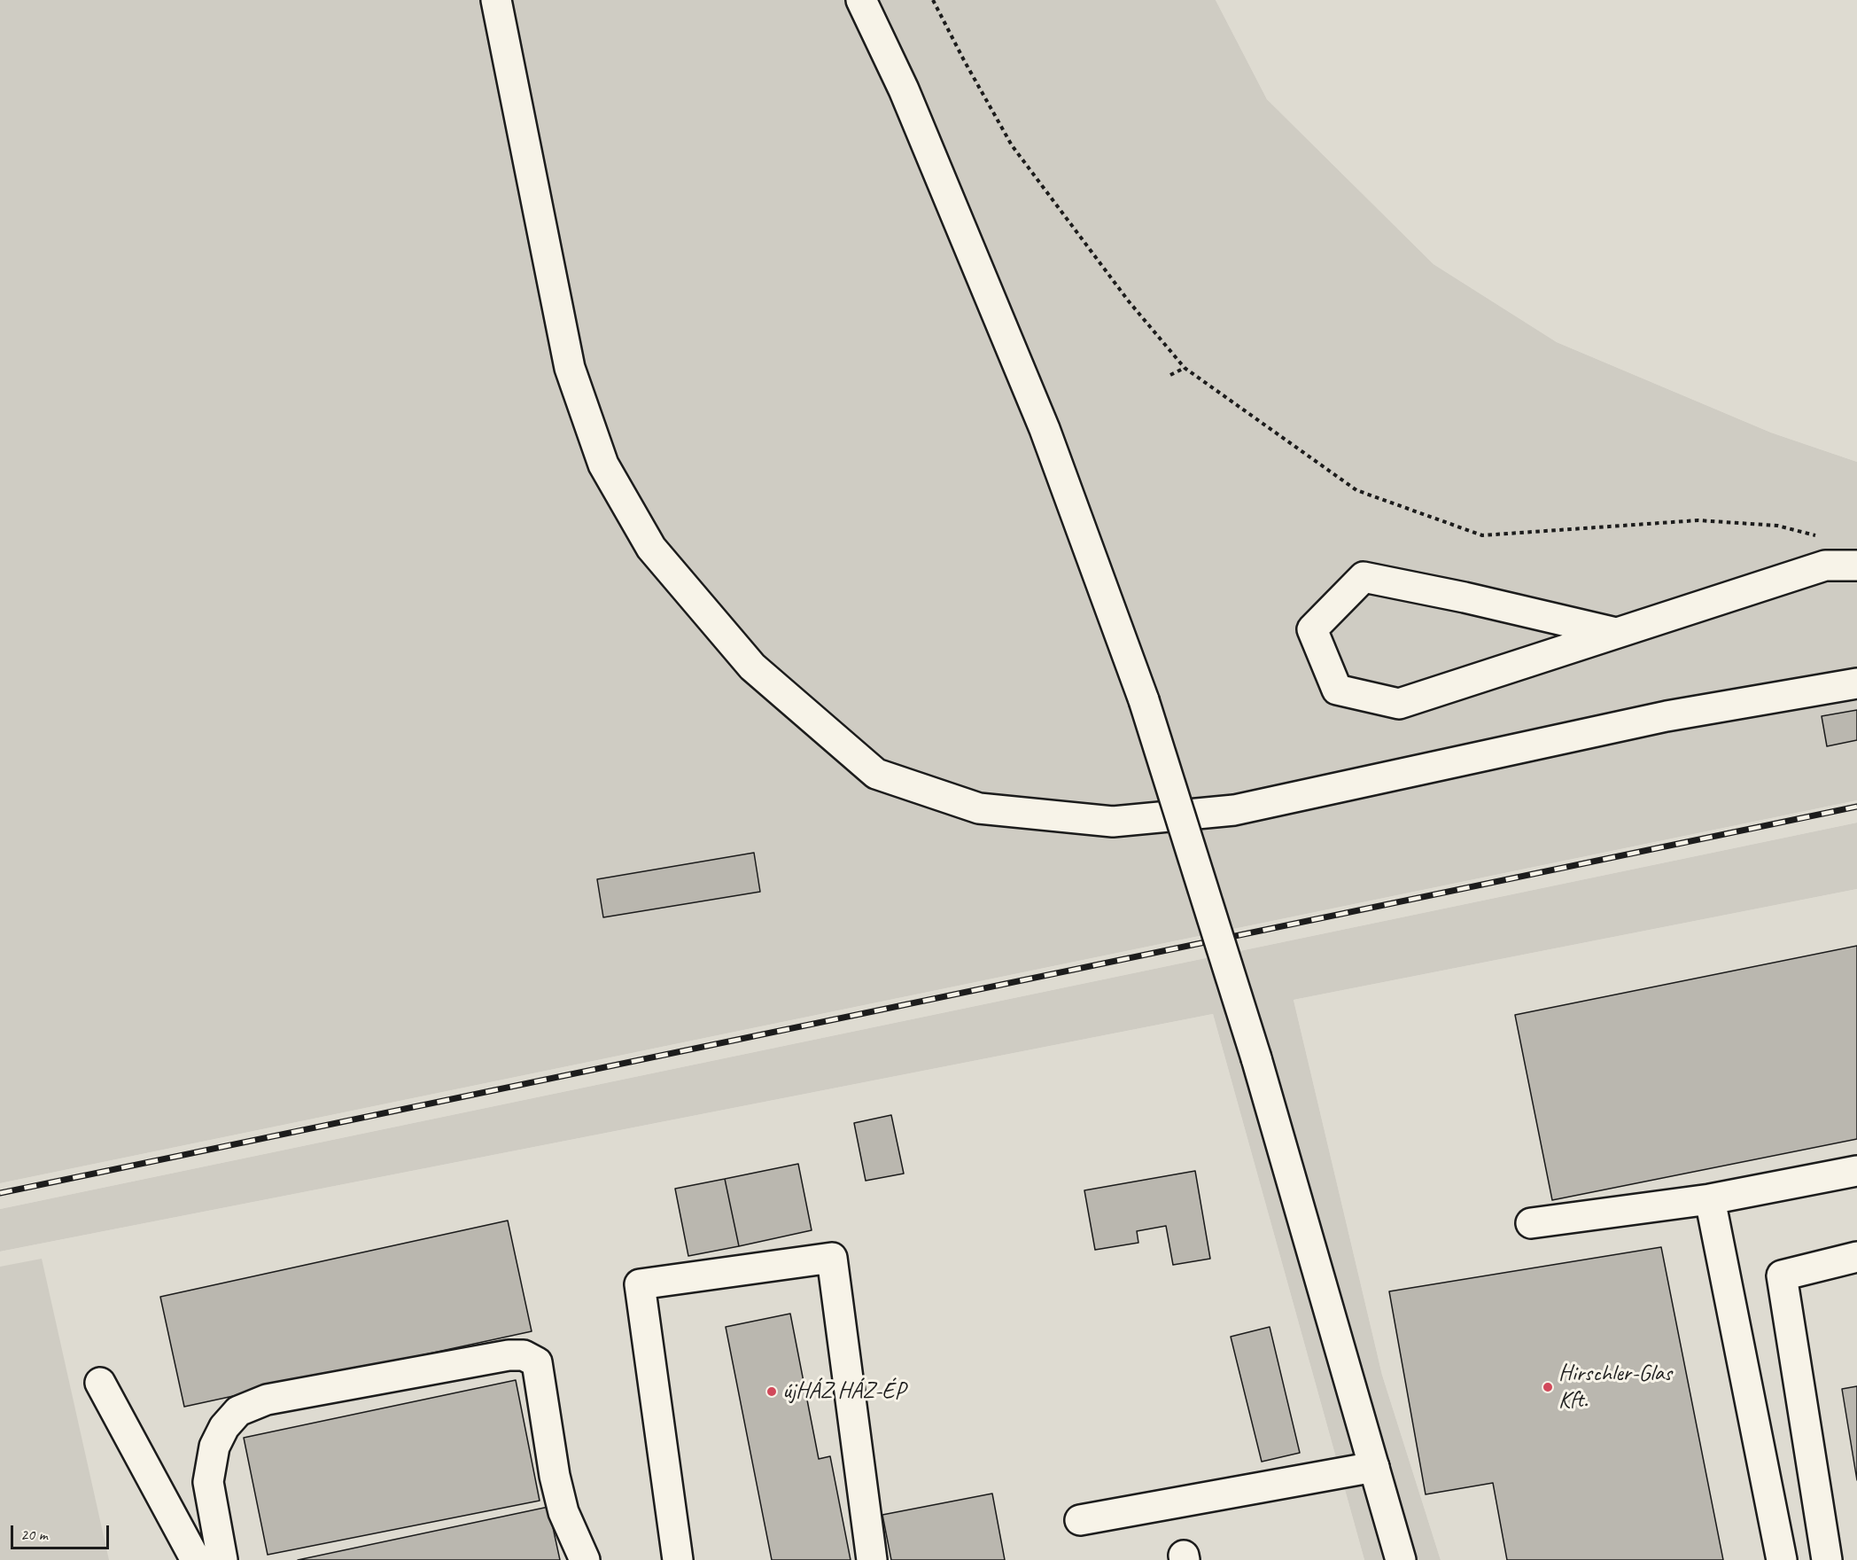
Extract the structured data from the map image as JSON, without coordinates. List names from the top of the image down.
{
  "places": ["Hirschler-Glas Kft.", "újHÁZ HÁZ-ÉP"],
  "scale_bar": "20 m"
}
